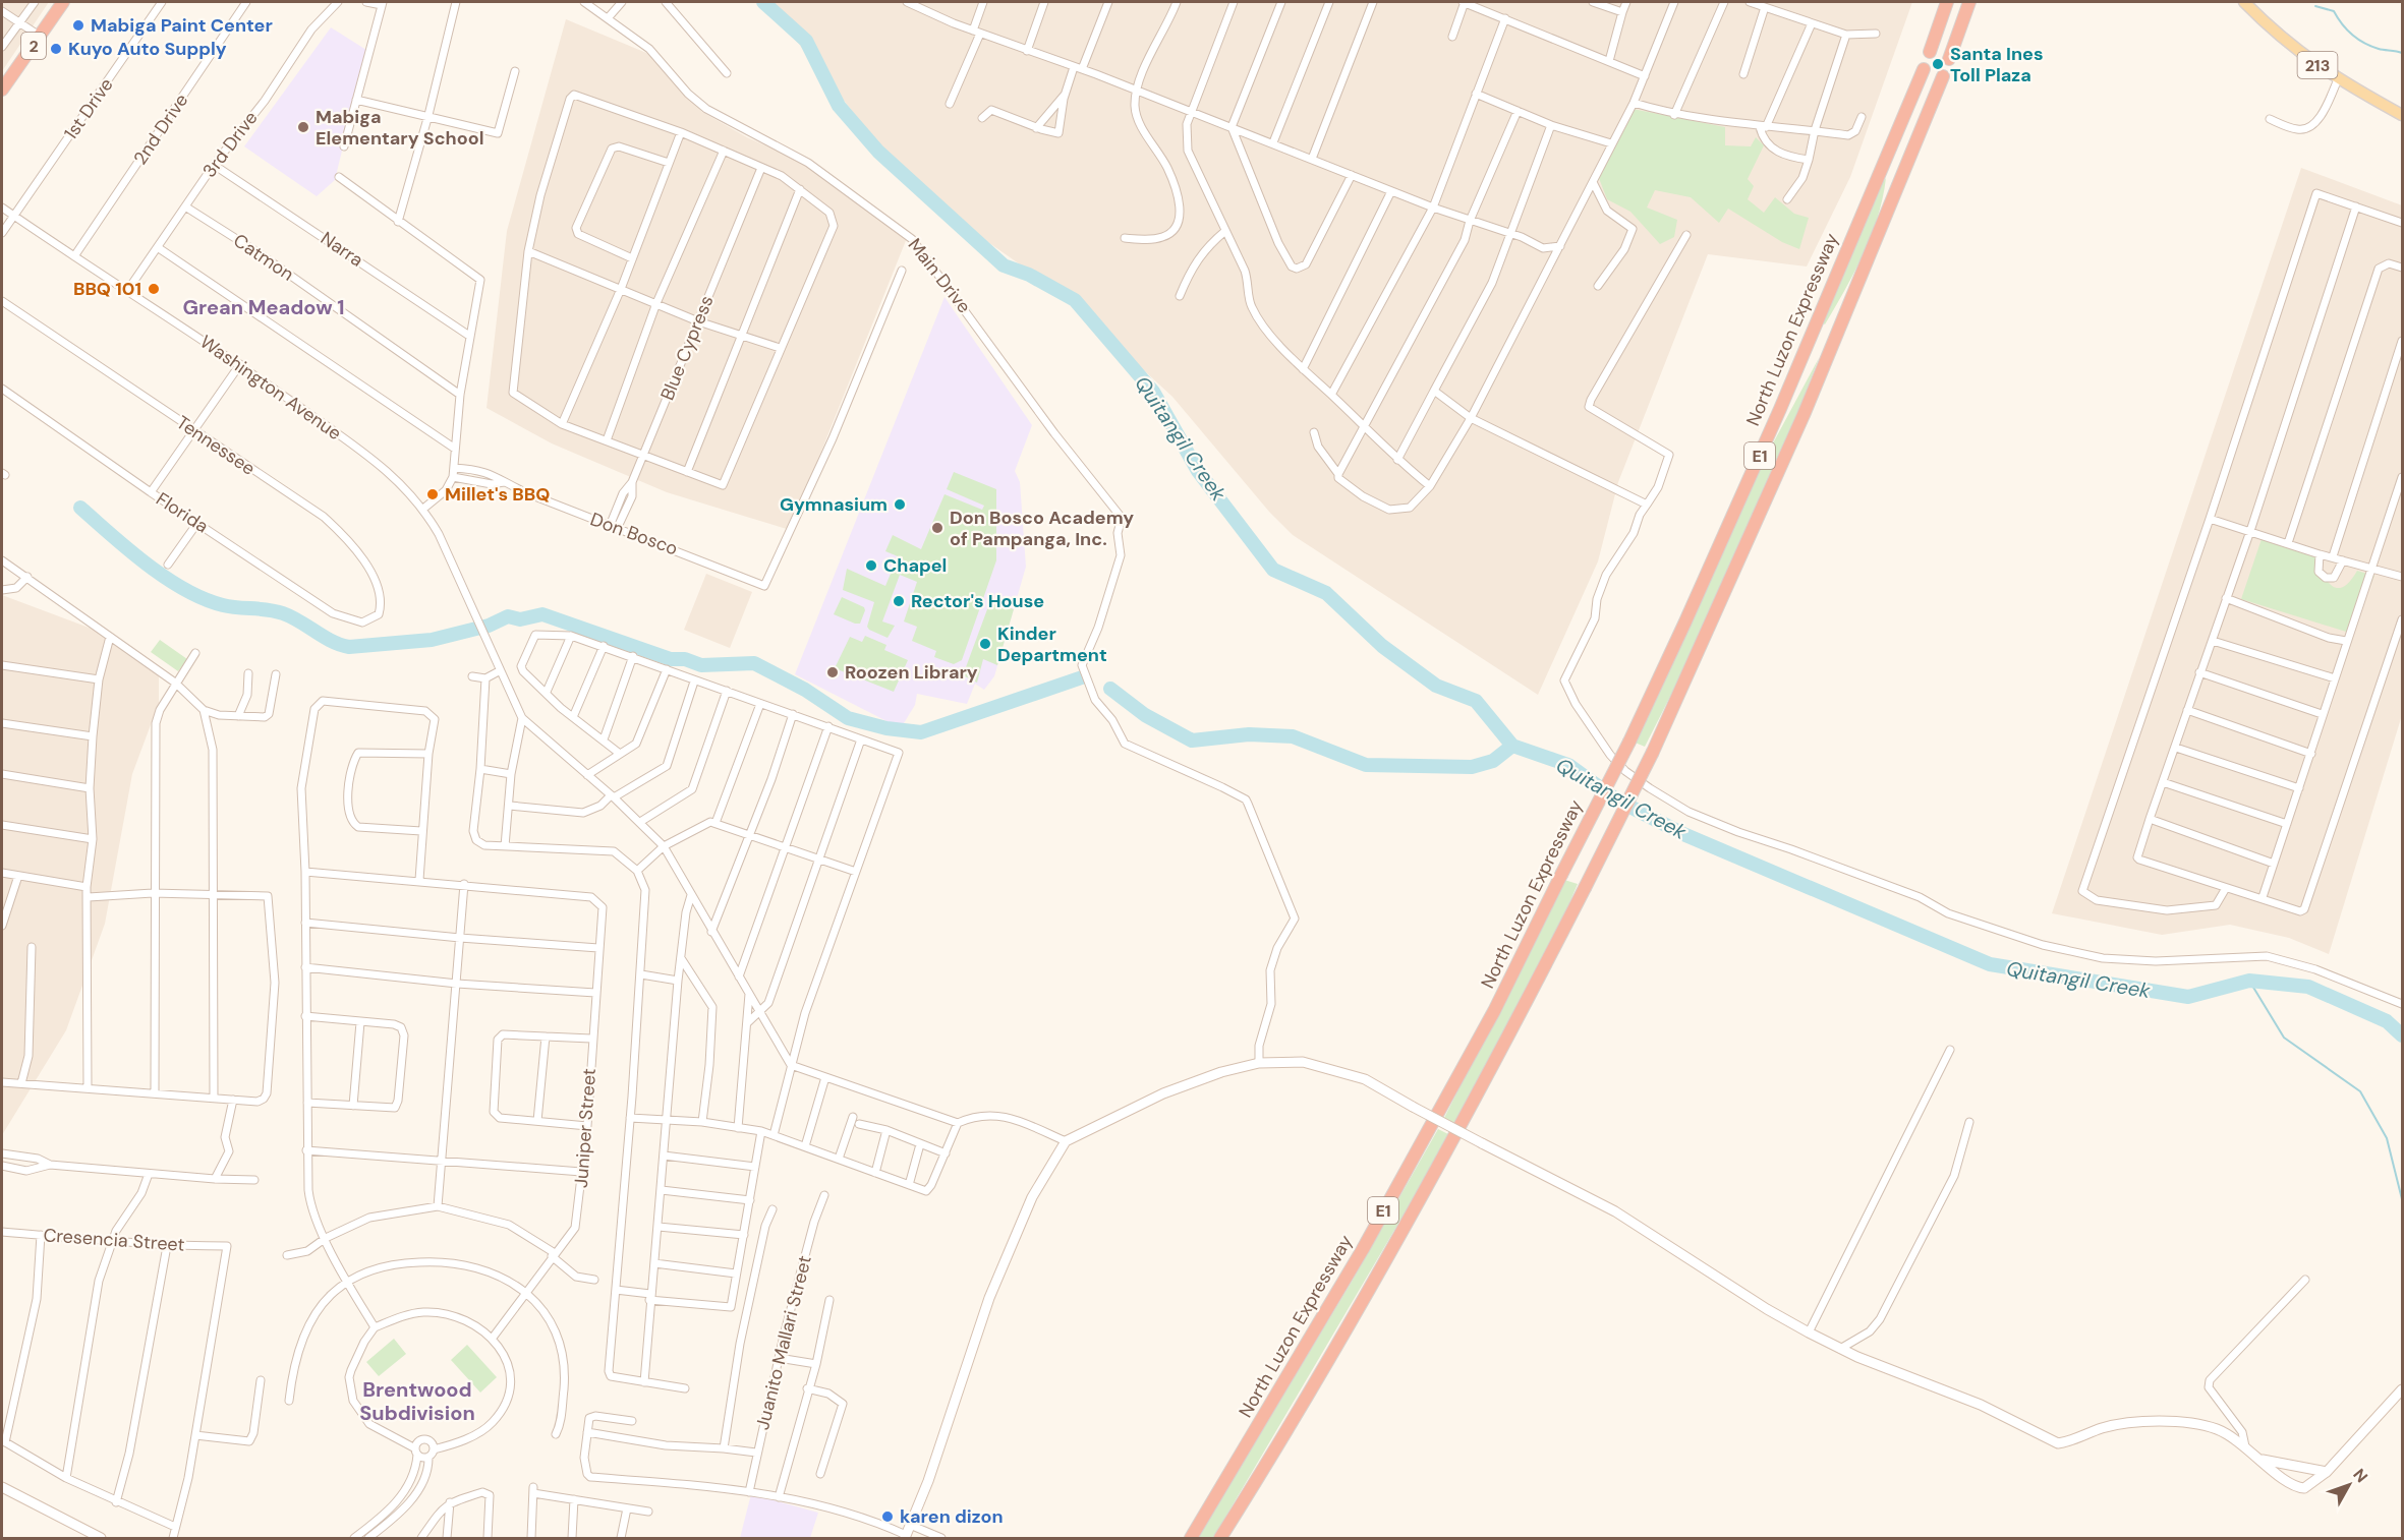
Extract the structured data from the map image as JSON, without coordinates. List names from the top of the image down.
{
  "streets": {
    "highway": ["2", "North Luzon Expressway", "E1"],
    "main road": ["213"],
    "street": [
      "1st Drive",
      "2nd Drive",
      "3rd Drive",
      "Narra",
      "Catmon",
      "Main Drive",
      "Blue Cypress",
      "Washington Avenue",
      "Tennessee",
      "Florida",
      "Don Bosco",
      "Juniper Street",
      "Cresencia Street",
      "Juanito Mallari Street"
    ]
  },
  "crossings": [
    ["1st Drive", "Washington Avenue"],
    ["2nd Drive", "Washington Avenue"],
    ["3rd Drive", "Narra"],
    ["3rd Drive", "Catmon"],
    ["3rd Drive", "Washington Avenue"],
    ["Blue Cypress", "Don Bosco"],
    ["Tennessee", "Florida"]
  ],
  "districts": ["Grean Meadow 1", "Brentwood Subdivision"],
  "water": ["Quitangil Creek"],
  "places": [
    "Mabiga Paint Center",
    "Kuyo Auto Supply",
    "Santa Ines Toll Plaza",
    "Mabiga Elementary School",
    "BBQ 101",
    "Millet's BBQ",
    "Gymnasium",
    "Don Bosco Academy of Pampanga, Inc.",
    "Chapel",
    "Rector's House",
    "Kinder Department",
    "Roozen Library",
    "karen dizon"
  ],
  "north": "top right"
}
